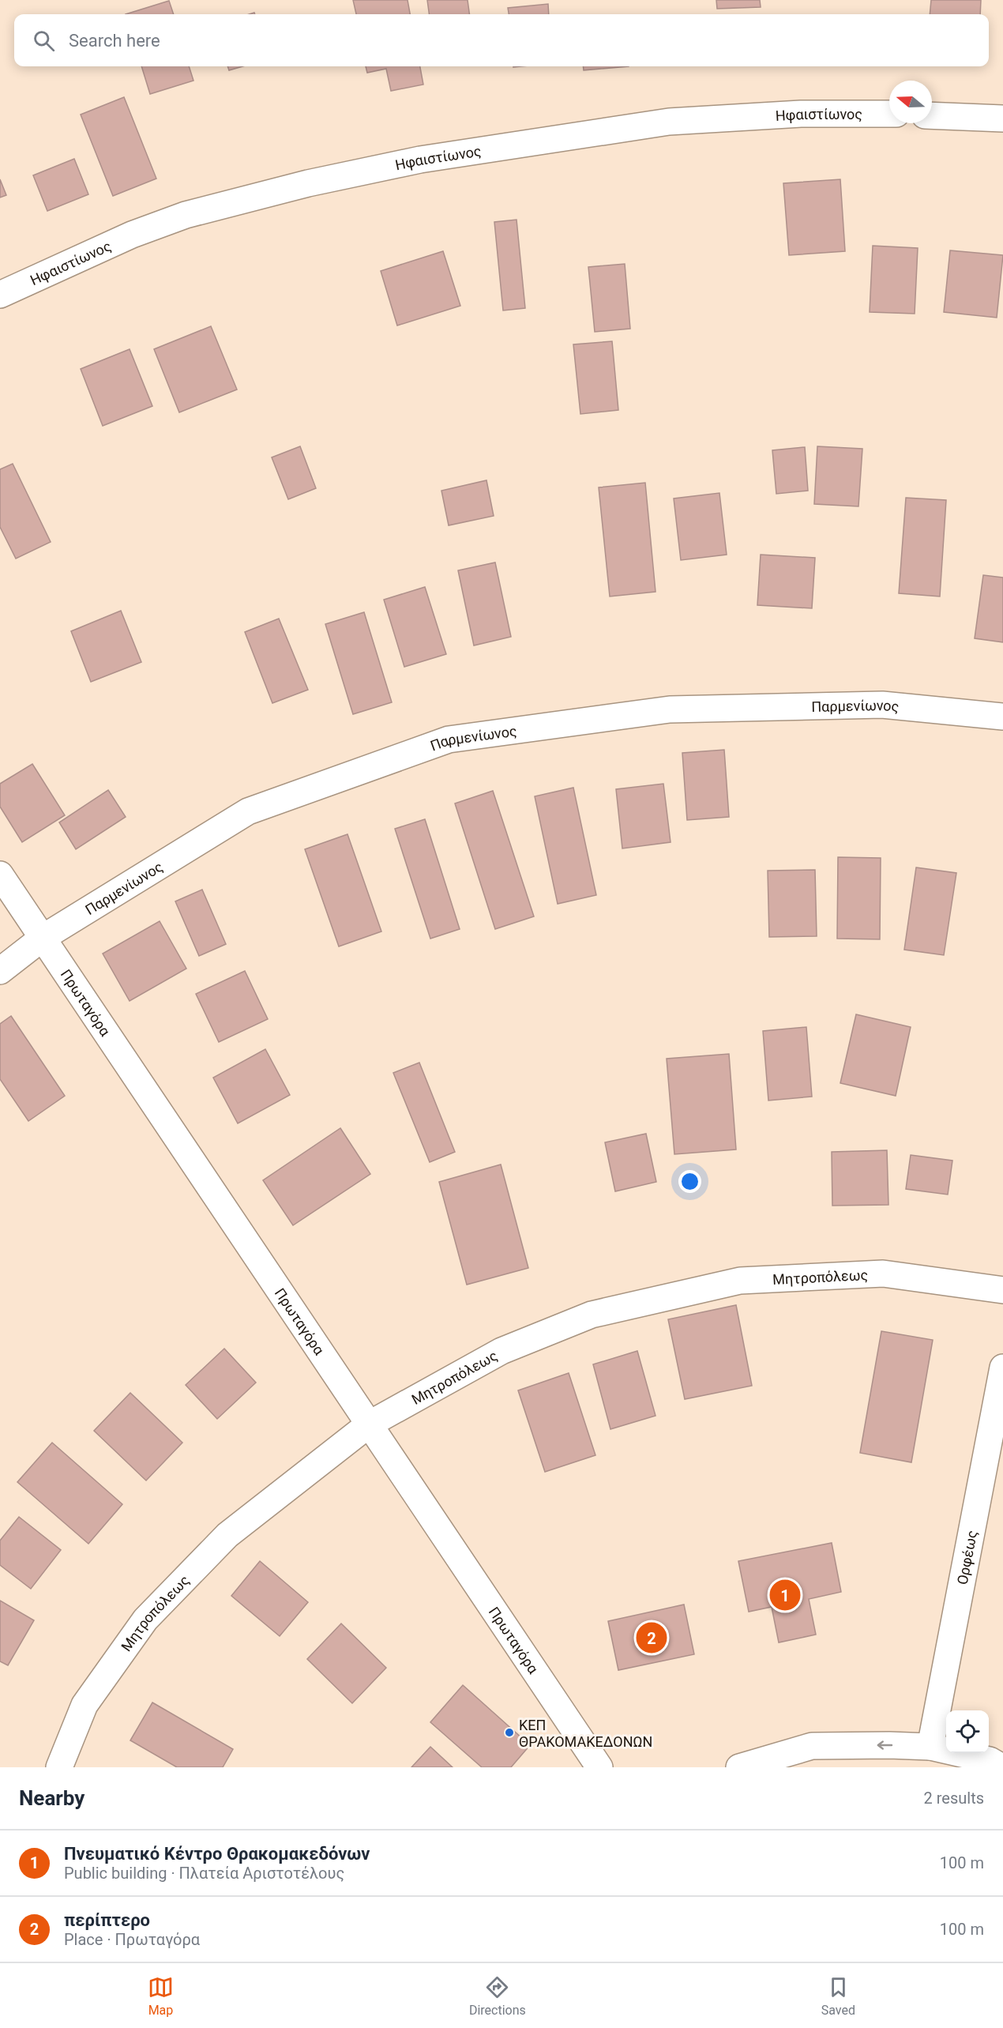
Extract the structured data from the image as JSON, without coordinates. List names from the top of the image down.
{
  "streets": {
    "street": [
      "Ηφαιστίωνος",
      "Παρμενίωνος",
      "Πρωταγόρα",
      "Μητροπόλεως",
      "Ορφέως"
    ]
  },
  "crossings": [
    ["Παρμενίωνος", "Πρωταγόρα"],
    ["Πρωταγόρα", "Μητροπόλεως"]
  ],
  "places": ["ΚΕΠ ΘΡΑΚΟΜΑΚΕΔΟΝΩΝ"],
  "north": "left",
  "page": {
    "search": "Search here",
    "pins": ["1", "2"],
    "heading": ["Nearby", "2 results"],
    "list": [
      {
        "mark": "1",
        "name": "Πνευματικό Κέντρο Θρακομακεδόνων",
        "note": "Public building · Πλατεία Αριστοτέλους",
        "value": "100 m"
      },
      {
        "mark": "2",
        "name": "περίπτερο",
        "note": "Place · Πρωταγόρα",
        "value": "100 m"
      }
    ],
    "nav": ["Map", "Directions", "Saved"]
  }
}
